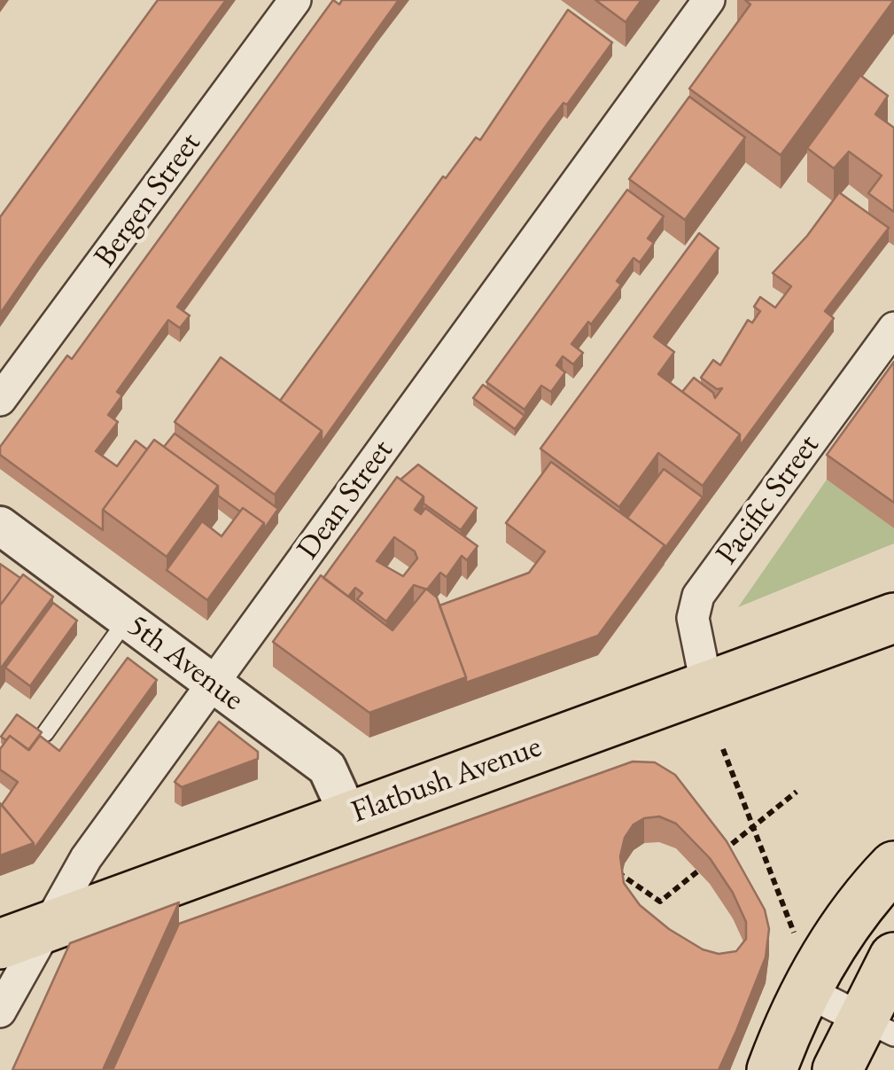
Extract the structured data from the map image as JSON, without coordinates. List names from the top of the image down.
{
  "streets": {
    "main road": ["Flatbush Avenue"],
    "street": [
      "Bergen Street",
      "Dean Street",
      "Pacific Street",
      "5th Avenue"
    ]
  },
  "crossings": [
    ["Dean Street", "5th Avenue"],
    ["Dean Street", "Flatbush Avenue"],
    ["Pacific Street", "Flatbush Avenue"],
    ["5th Avenue", "Flatbush Avenue"]
  ]
}
